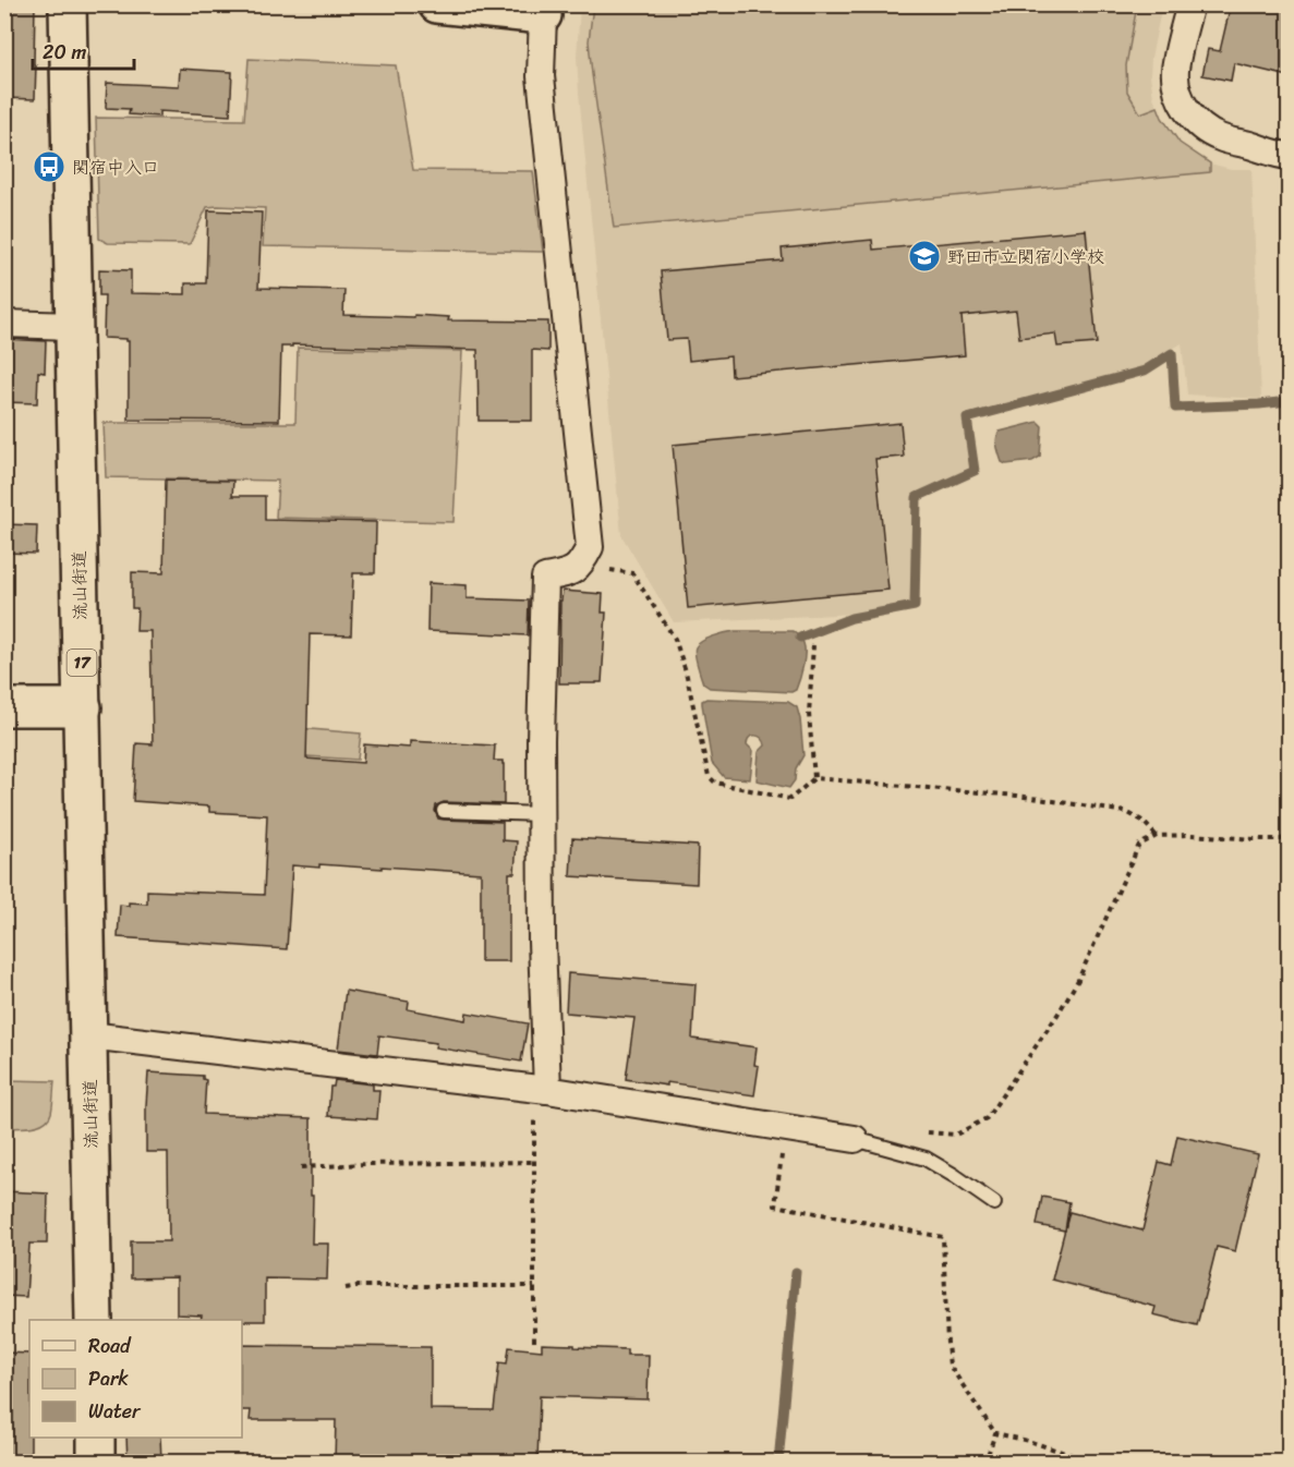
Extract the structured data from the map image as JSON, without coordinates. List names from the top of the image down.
{
  "streets": {
    "main road": ["流山街道", "17"]
  },
  "places": {
    "bus stop": ["関宿中入口"],
    "school or university": ["野田市立関宿小学校"]
  },
  "legend": ["Road", "Park", "Water"],
  "scale_bar": "20 m"
}
